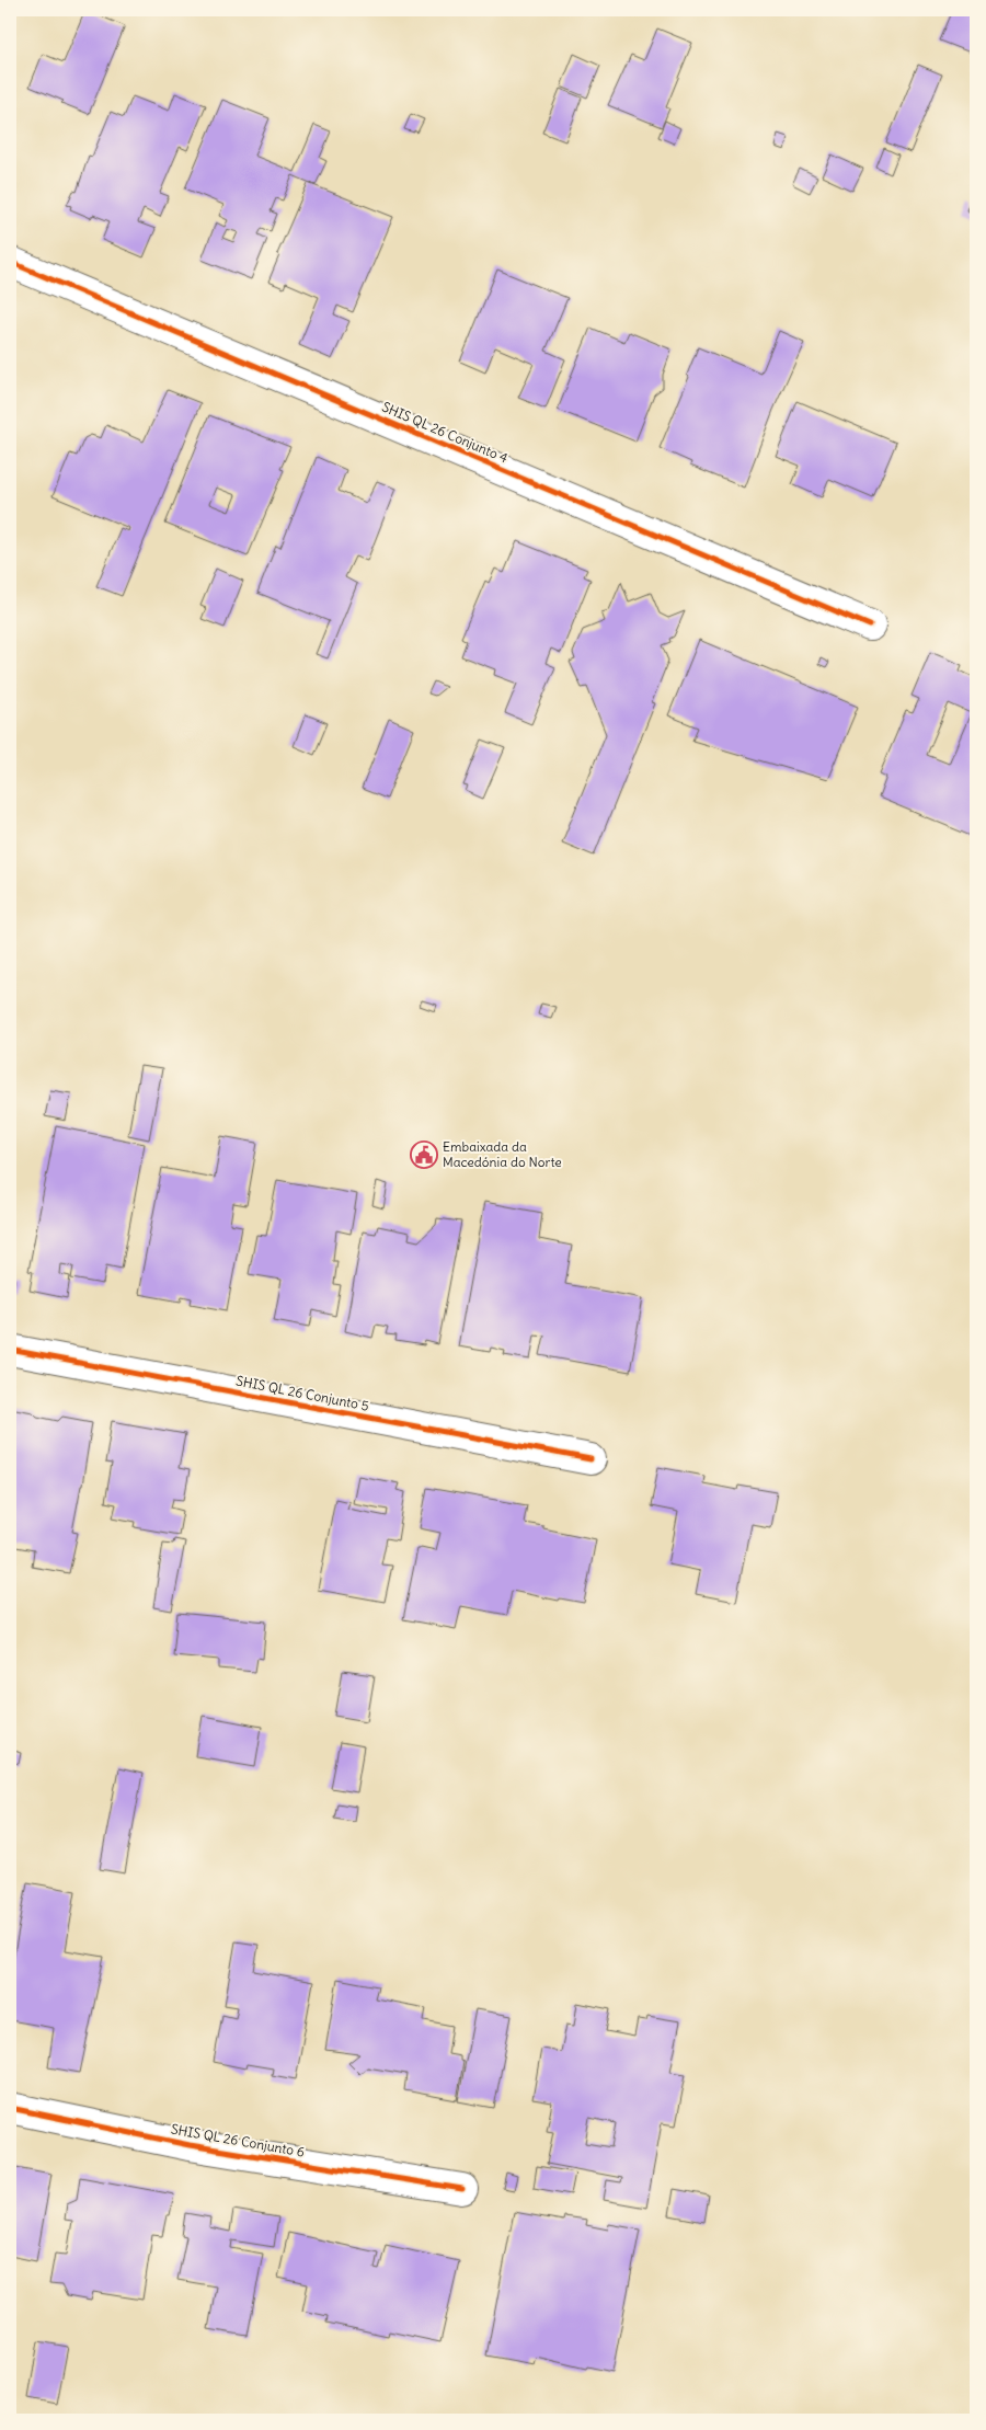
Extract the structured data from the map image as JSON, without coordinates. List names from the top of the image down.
{
  "streets": {
    "street": ["SHIS QL 26 Conjunto 4", "SHIS QL 26 Conjunto 5", "SHIS QL 26 Conjunto 6"]
  },
  "places": {
    "public building": ["Embaixada da Macedónia do Norte"]
  }
}
